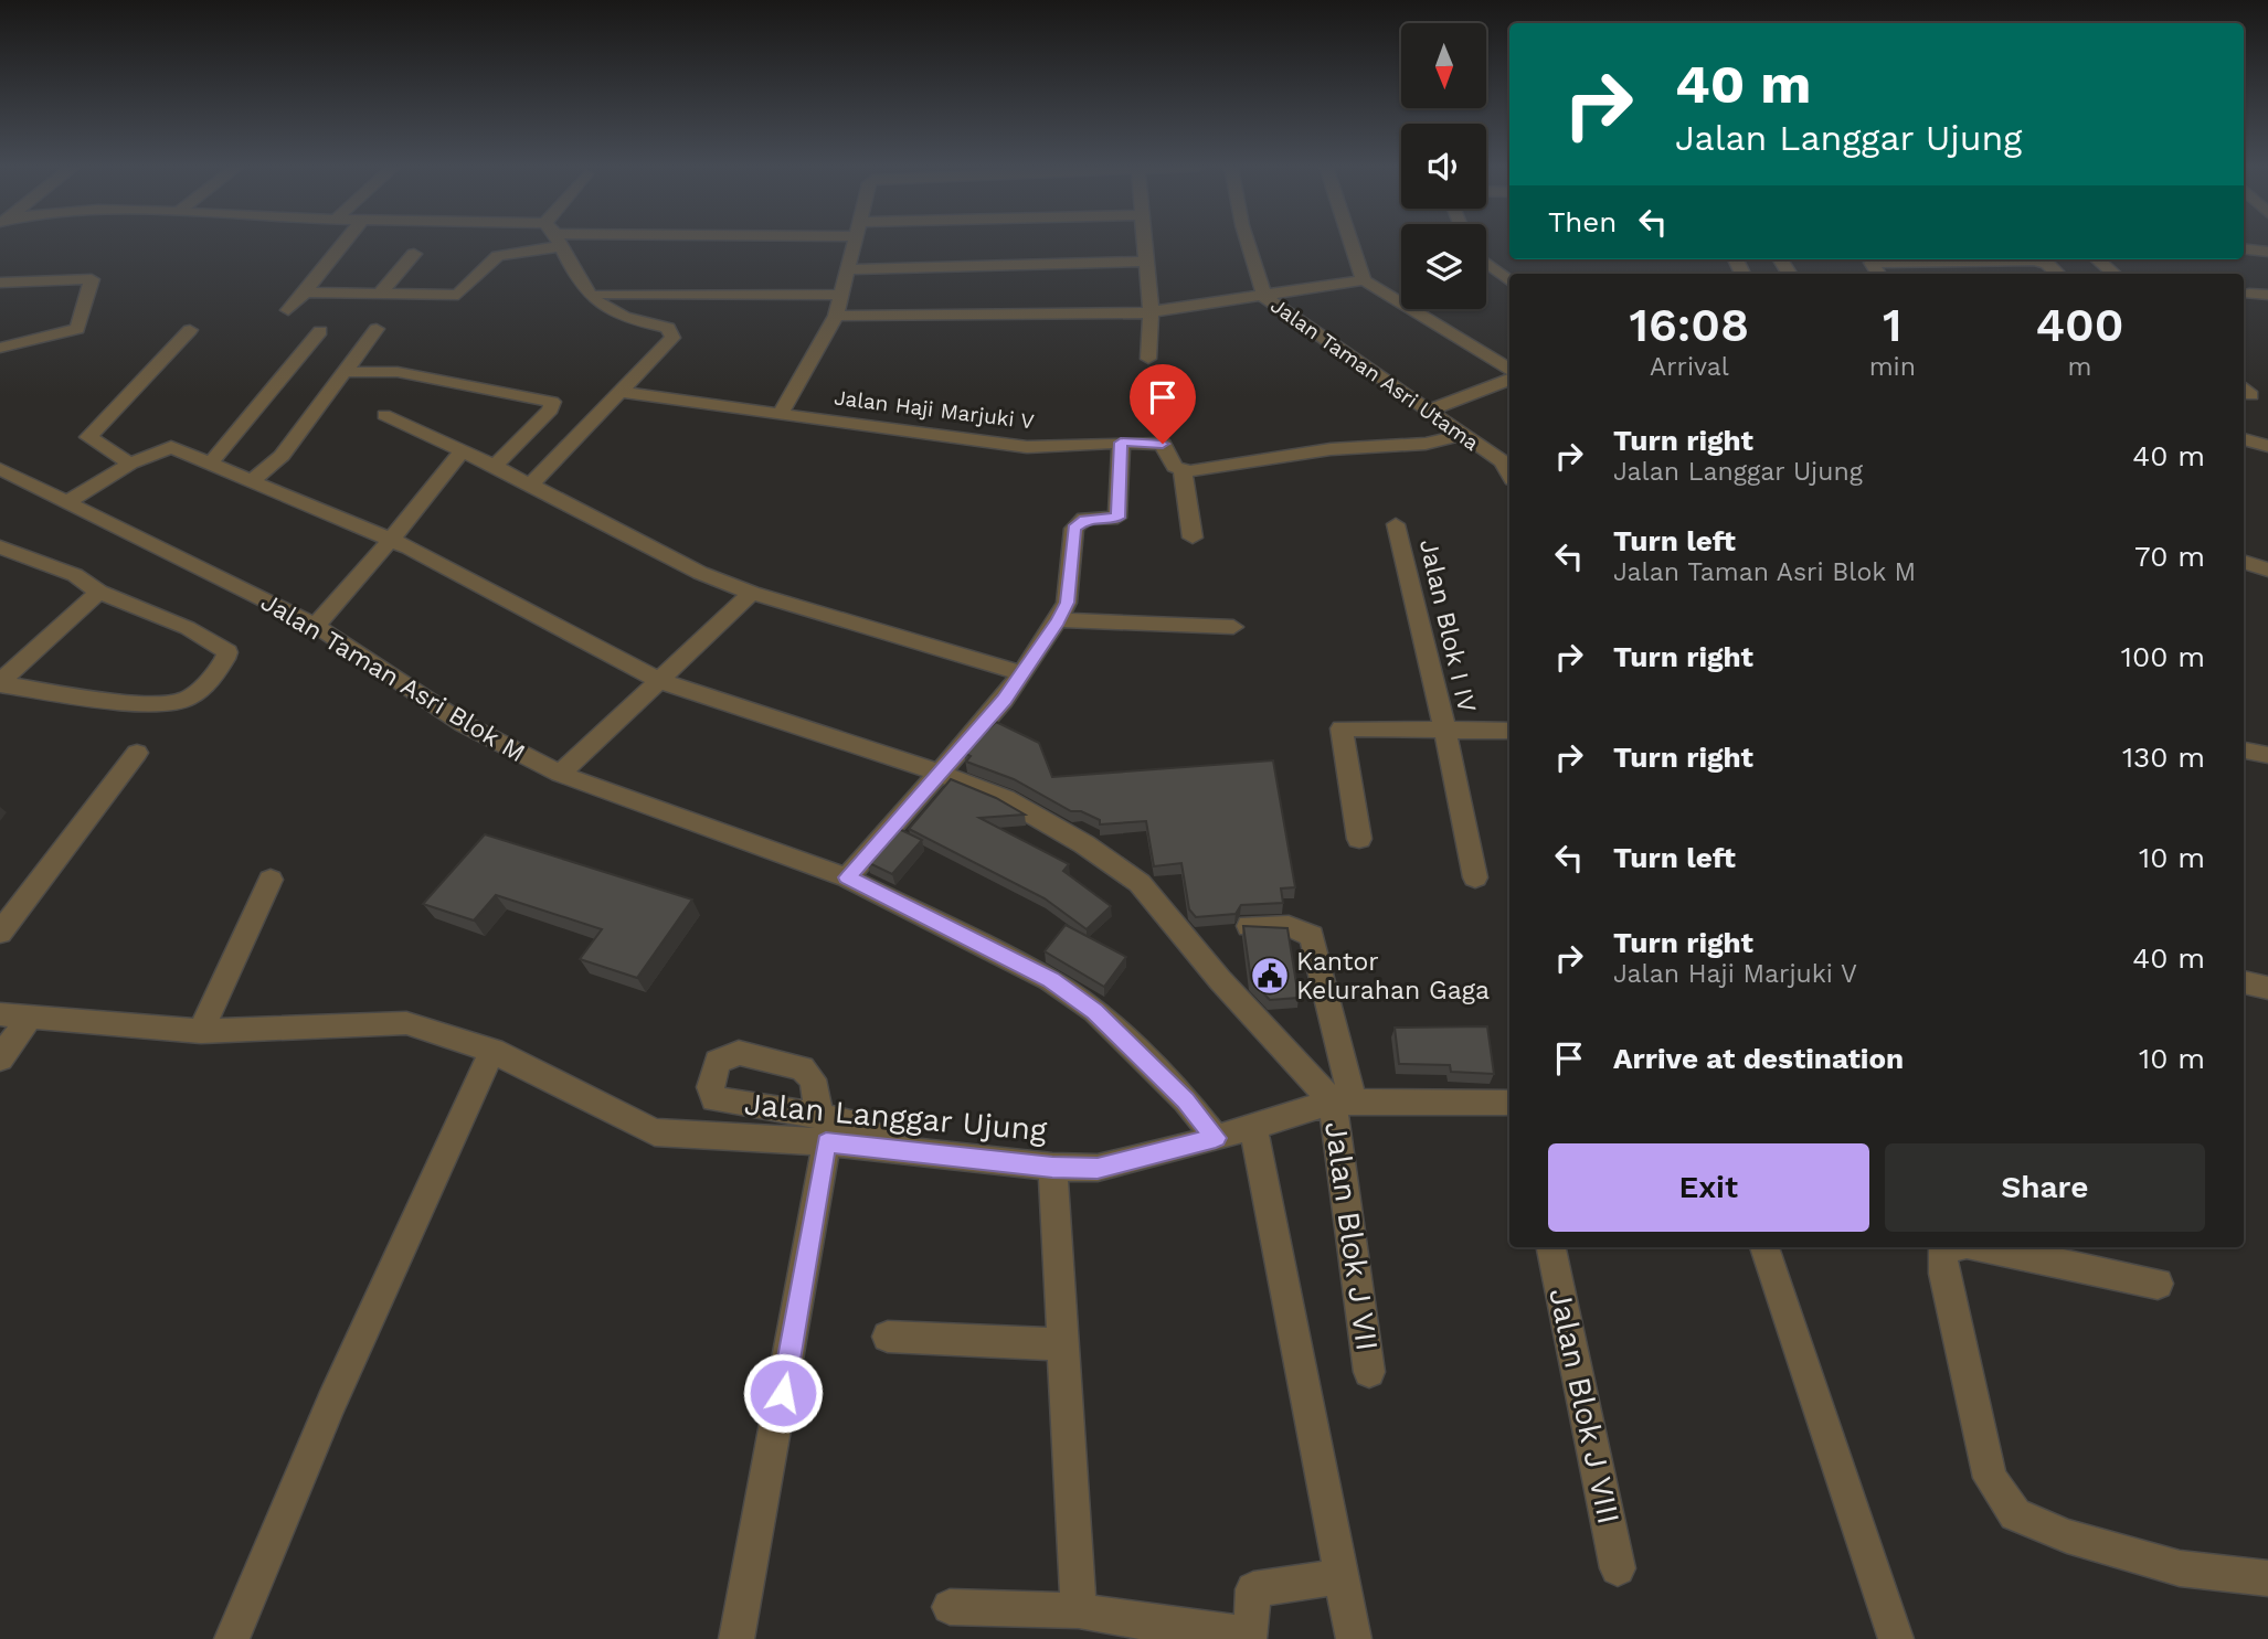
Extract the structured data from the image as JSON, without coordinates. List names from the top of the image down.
{
  "streets": {
    "street": [
      "Jalan Taman Asri Utama",
      "Jalan Haji Marjuki V",
      "Jalan Blok I IV",
      "Jalan Taman Asri Blok M",
      "Jalan Langgar Ujung",
      "Jalan Blok J VII",
      "Jalan Blok J VIII"
    ]
  },
  "crossings": [
    ["Jalan Taman Asri Blok M", "Jalan Langgar Ujung"],
    ["Jalan Langgar Ujung", "Jalan Blok J VII"]
  ],
  "places": {
    "public building": ["Kantor Kelurahan Gaga"]
  },
  "north": "bottom",
  "page": {
    "turn": ["40 m", "Jalan Langgar Ujung"],
    "then": "Then",
    "eta": [
      "16:08",
      "Arrival",
      "1",
      "min",
      "400",
      "m"
    ],
    "list": [
      {
        "name": "Turn right",
        "note": "Jalan Langgar Ujung",
        "value": "40 m"
      },
      {
        "name": "Turn left",
        "note": "Jalan Taman Asri Blok M",
        "value": "70 m"
      },
      {
        "name": "Turn right",
        "value": "100 m"
      },
      {
        "name": "Turn right",
        "value": "130 m"
      },
      {
        "name": "Turn left",
        "value": "10 m"
      },
      {
        "name": "Turn right",
        "note": "Jalan Haji Marjuki V",
        "value": "40 m"
      },
      {
        "name": "Arrive at destination",
        "value": "10 m"
      }
    ],
    "buttons": ["Exit", "Share"]
  }
}
